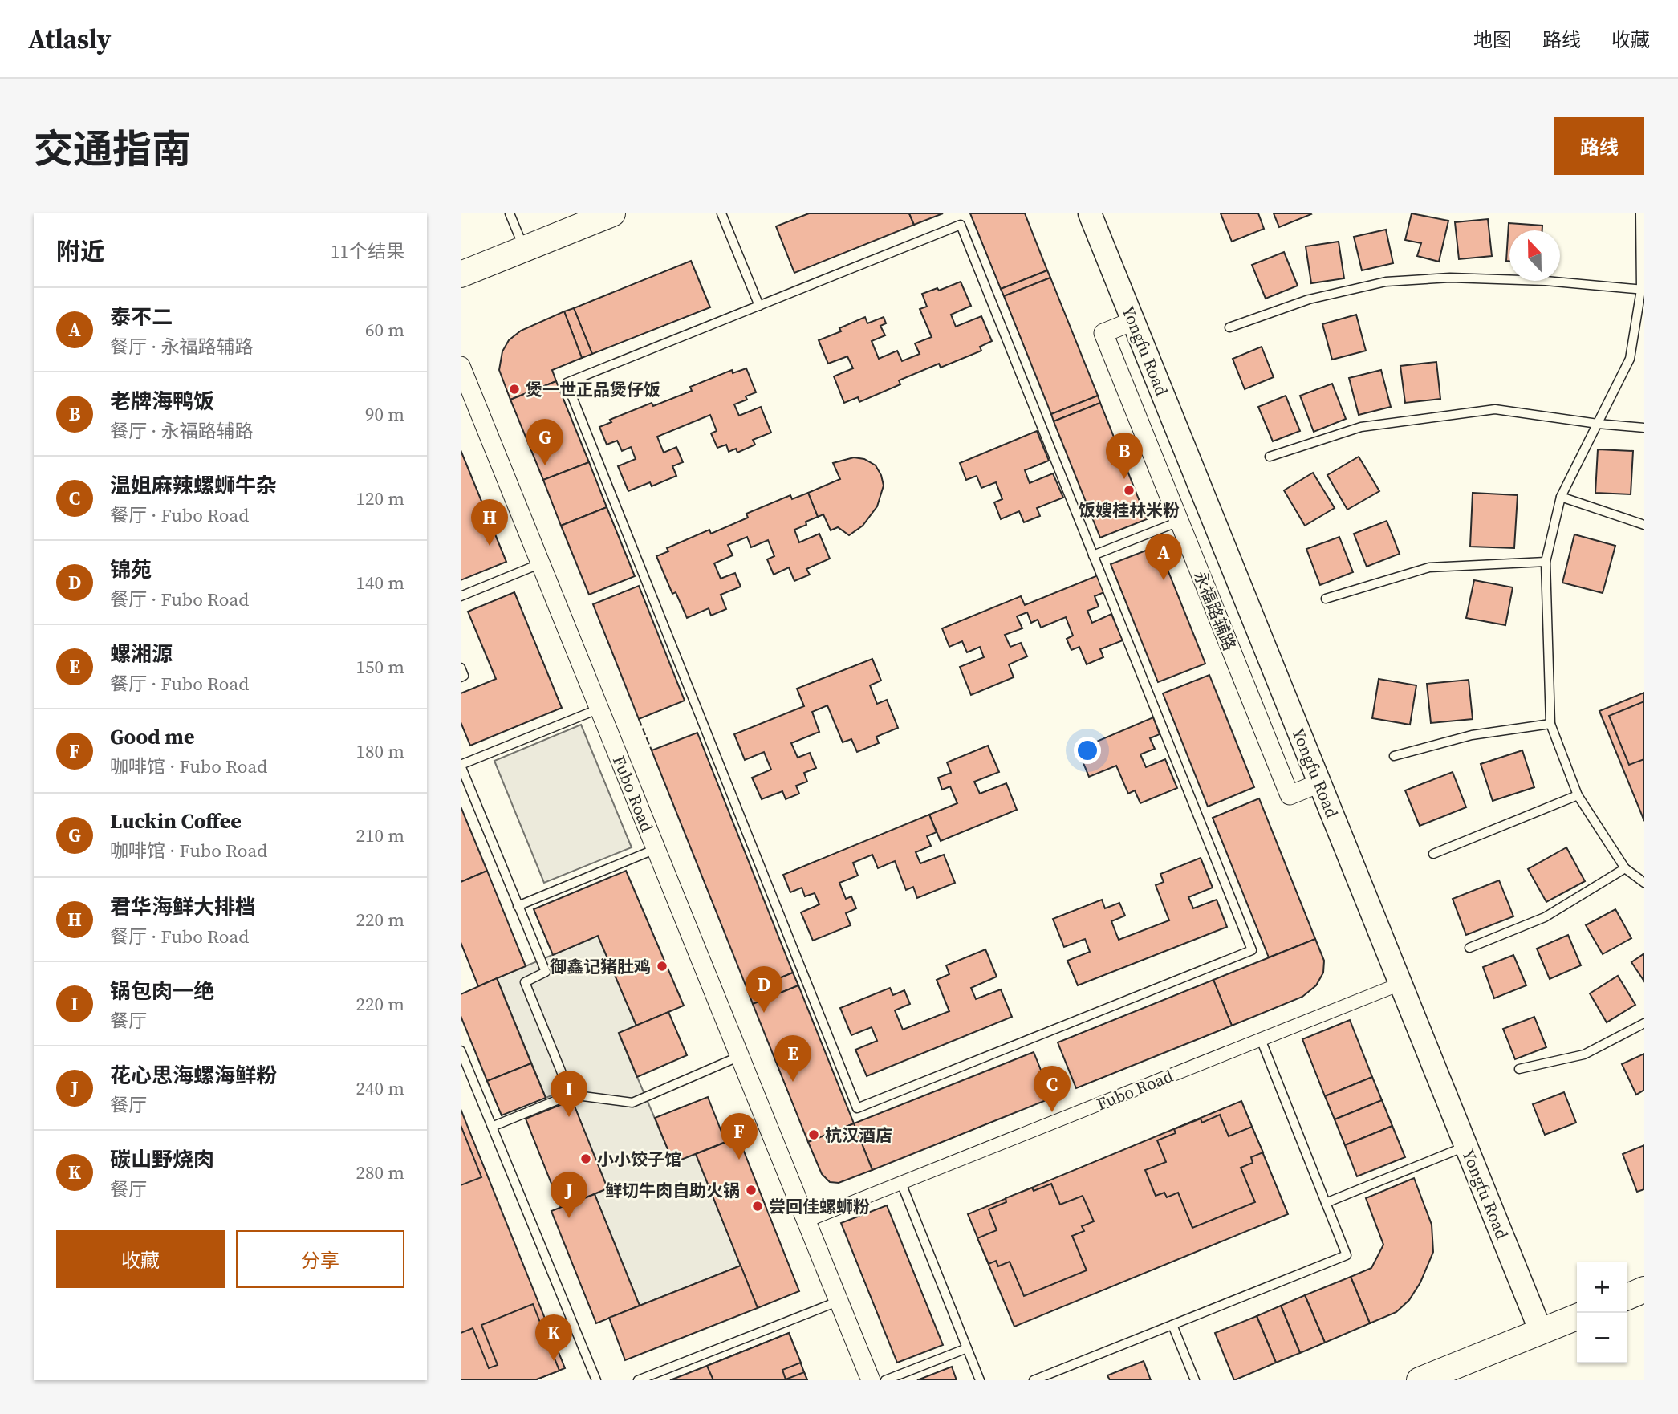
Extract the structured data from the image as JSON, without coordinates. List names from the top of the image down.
{
  "streets": {
    "street": ["Yongfu Road", "永福路辅路", "Fubo Road"]
  },
  "crossings": [
    ["Yongfu Road", "永福路辅路"],
    ["Yongfu Road", "Fubo Road"]
  ],
  "places": [
    "煲一世正品煲仔饭",
    "饭嫂桂林米粉",
    "御鑫记猪肚鸡",
    "杭汉酒店",
    "小小饺子馆",
    "鲜切牛肉自助火锅",
    "尝回佳螺蛳粉"
  ],
  "north": "top",
  "page": {
    "header": "Atlasly",
    "nav": ["地图", "路线", "收藏"],
    "title": "交通指南",
    "buttons": [
      "路线",
      ["收藏", "分享"]
    ],
    "heading": ["附近", "11个结果"],
    "list": [
      {
        "mark": "A",
        "name": "泰不二",
        "note": "餐厅 · 永福路辅路",
        "value": "60 m"
      },
      {
        "mark": "B",
        "name": "老牌海鸭饭",
        "note": "餐厅 · 永福路辅路",
        "value": "90 m"
      },
      {
        "mark": "C",
        "name": "温姐麻辣螺蛳牛杂",
        "note": "餐厅 · Fubo Road",
        "value": "120 m"
      },
      {
        "mark": "D",
        "name": "锦苑",
        "note": "餐厅 · Fubo Road",
        "value": "140 m"
      },
      {
        "mark": "E",
        "name": "螺湘源",
        "note": "餐厅 · Fubo Road",
        "value": "150 m"
      },
      {
        "mark": "F",
        "name": "Good me",
        "note": "咖啡馆 · Fubo Road",
        "value": "180 m"
      },
      {
        "mark": "G",
        "name": "Luckin Coffee",
        "note": "咖啡馆 · Fubo Road",
        "value": "210 m"
      },
      {
        "mark": "H",
        "name": "君华海鲜大排档",
        "note": "餐厅 · Fubo Road",
        "value": "220 m"
      },
      {
        "mark": "I",
        "name": "锅包肉一绝",
        "note": "餐厅",
        "value": "220 m"
      },
      {
        "mark": "J",
        "name": "花心思海螺海鲜粉",
        "note": "餐厅",
        "value": "240 m"
      },
      {
        "mark": "K",
        "name": "碳山野烧肉",
        "note": "餐厅",
        "value": "280 m"
      }
    ],
    "pins": [
      "G",
      "B",
      "H",
      "A",
      "D",
      "E",
      "C",
      "I",
      "F",
      "J",
      "K"
    ],
    "map_buttons": ["+", "−"]
  }
}
